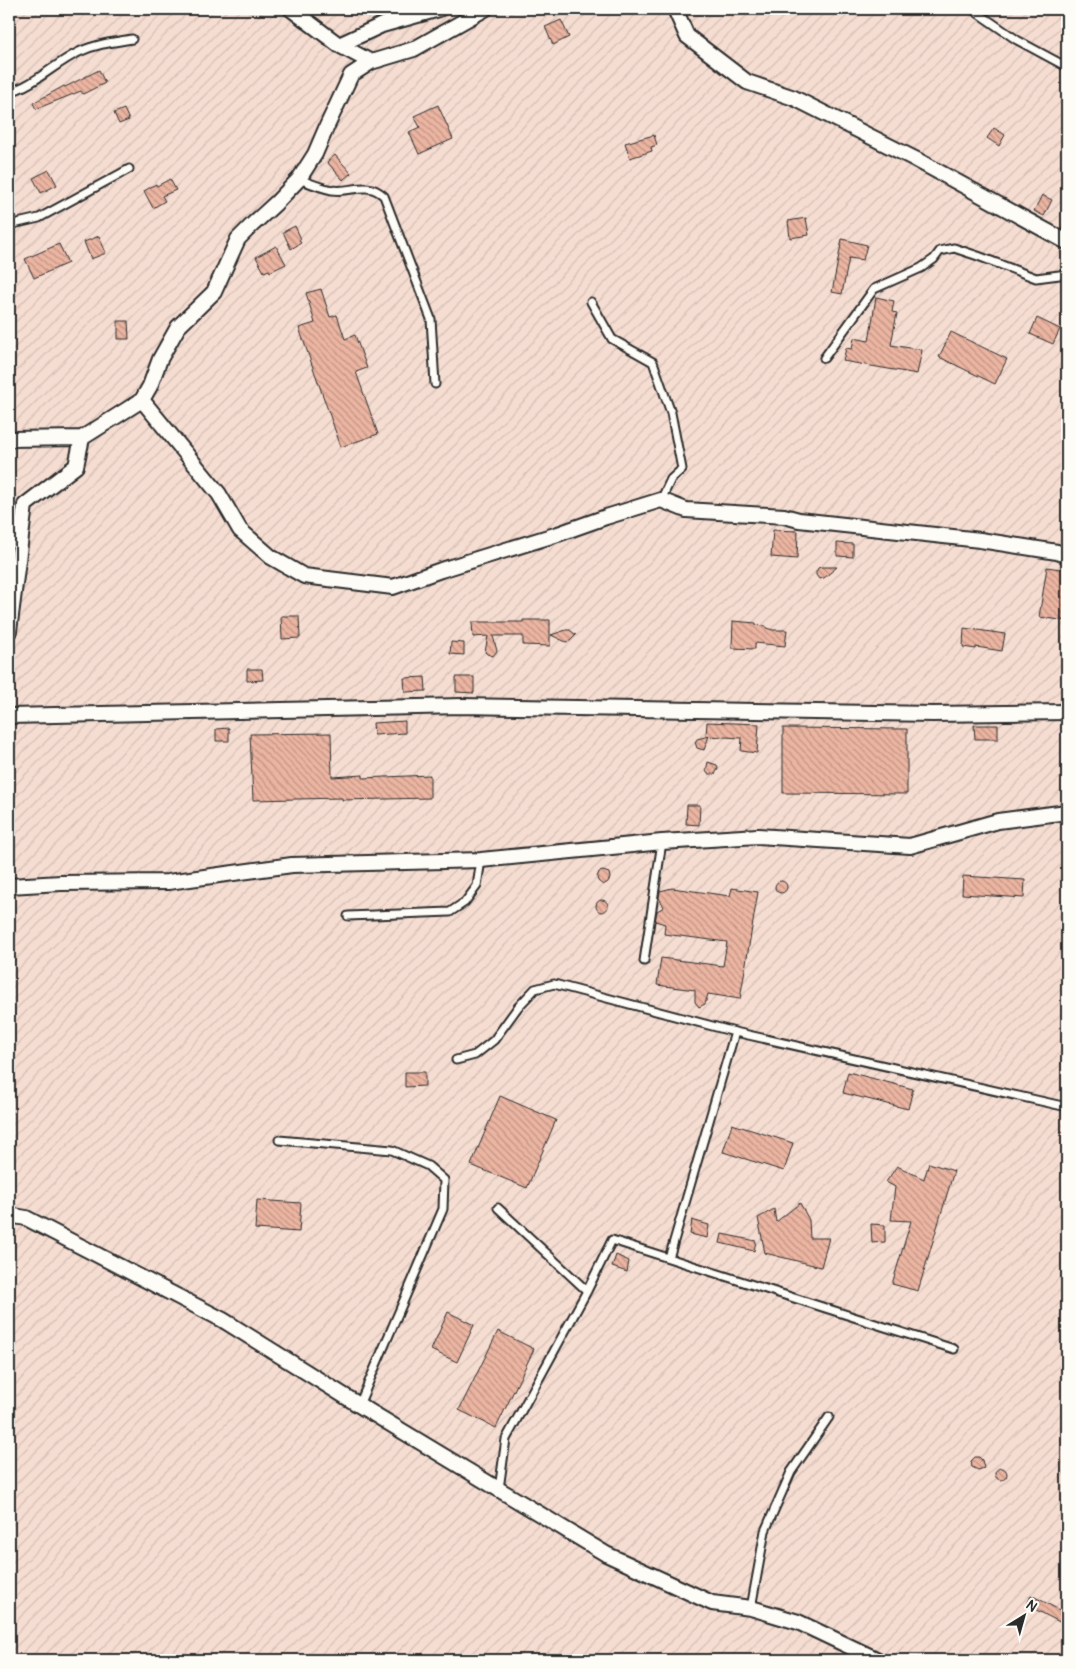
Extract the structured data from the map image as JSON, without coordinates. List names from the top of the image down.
{
  "north": "top right"
}
